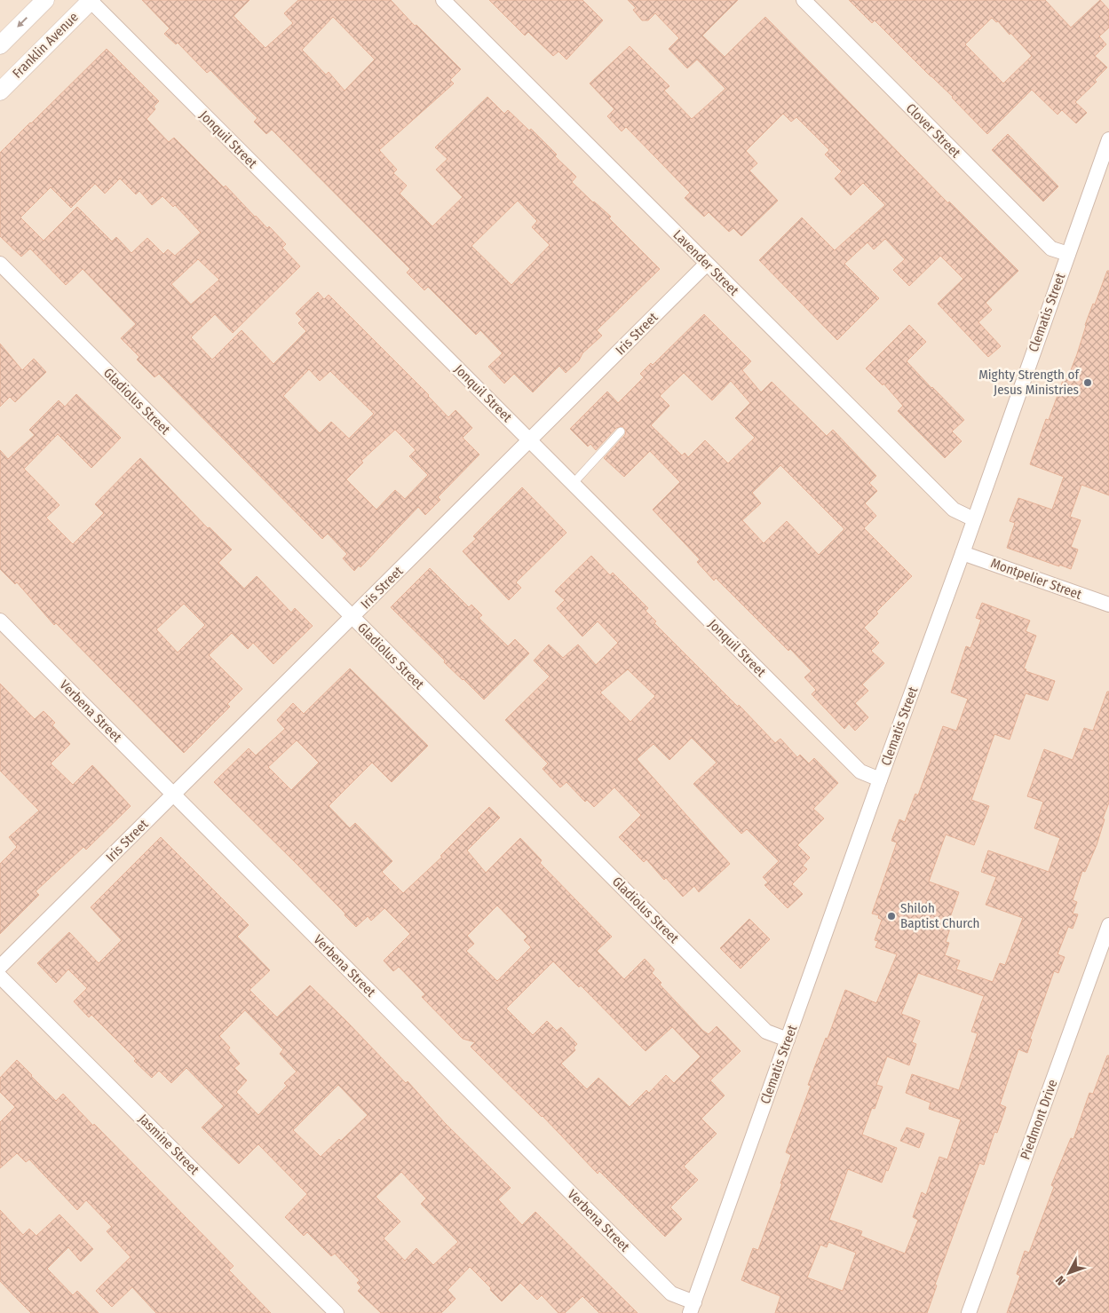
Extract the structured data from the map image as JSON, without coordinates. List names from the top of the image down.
{
  "streets": {
    "street": [
      "Franklin Avenue",
      "Clover Street",
      "Jonquil Street",
      "Lavender Street",
      "Clematis Street",
      "Iris Street",
      "Gladiolus Street",
      "Montpelier Street",
      "Verbena Street",
      "Piedmont Drive",
      "Jasmine Street"
    ]
  },
  "crossings": [
    ["Franklin Avenue", "Jonquil Street"],
    ["Clover Street", "Clematis Street"],
    ["Jonquil Street", "Clematis Street"],
    ["Jonquil Street", "Iris Street"],
    ["Lavender Street", "Clematis Street"],
    ["Lavender Street", "Iris Street"],
    ["Clematis Street", "Gladiolus Street"],
    ["Clematis Street", "Montpelier Street"],
    ["Clematis Street", "Verbena Street"],
    ["Iris Street", "Gladiolus Street"],
    ["Iris Street", "Verbena Street"]
  ],
  "places": ["Mighty Strength of Jesus Ministries", "Shiloh Baptist Church"],
  "north": "bottom left"
}
